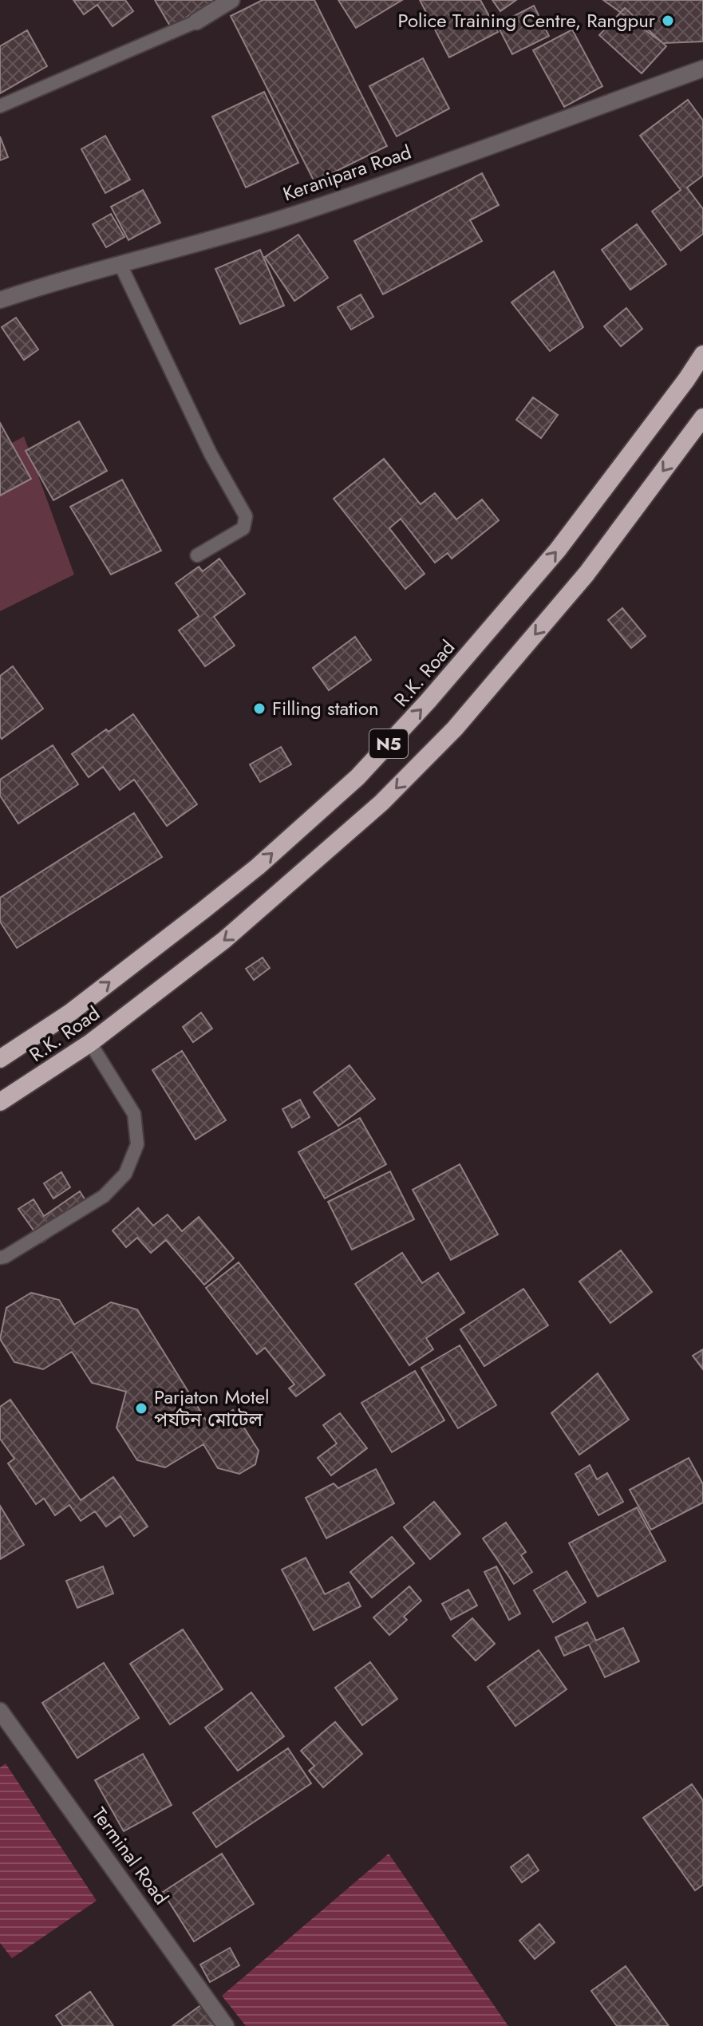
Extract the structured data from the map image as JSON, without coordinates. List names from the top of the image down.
{
  "streets": {
    "highway": ["R.K. Road", "N5"],
    "street": ["Keranipara Road", "Terminal Road"]
  },
  "places": ["Police Training Centre, Rangpur", "Filling station", "Parjaton Motel পর্যটন মোটেল"]
}
